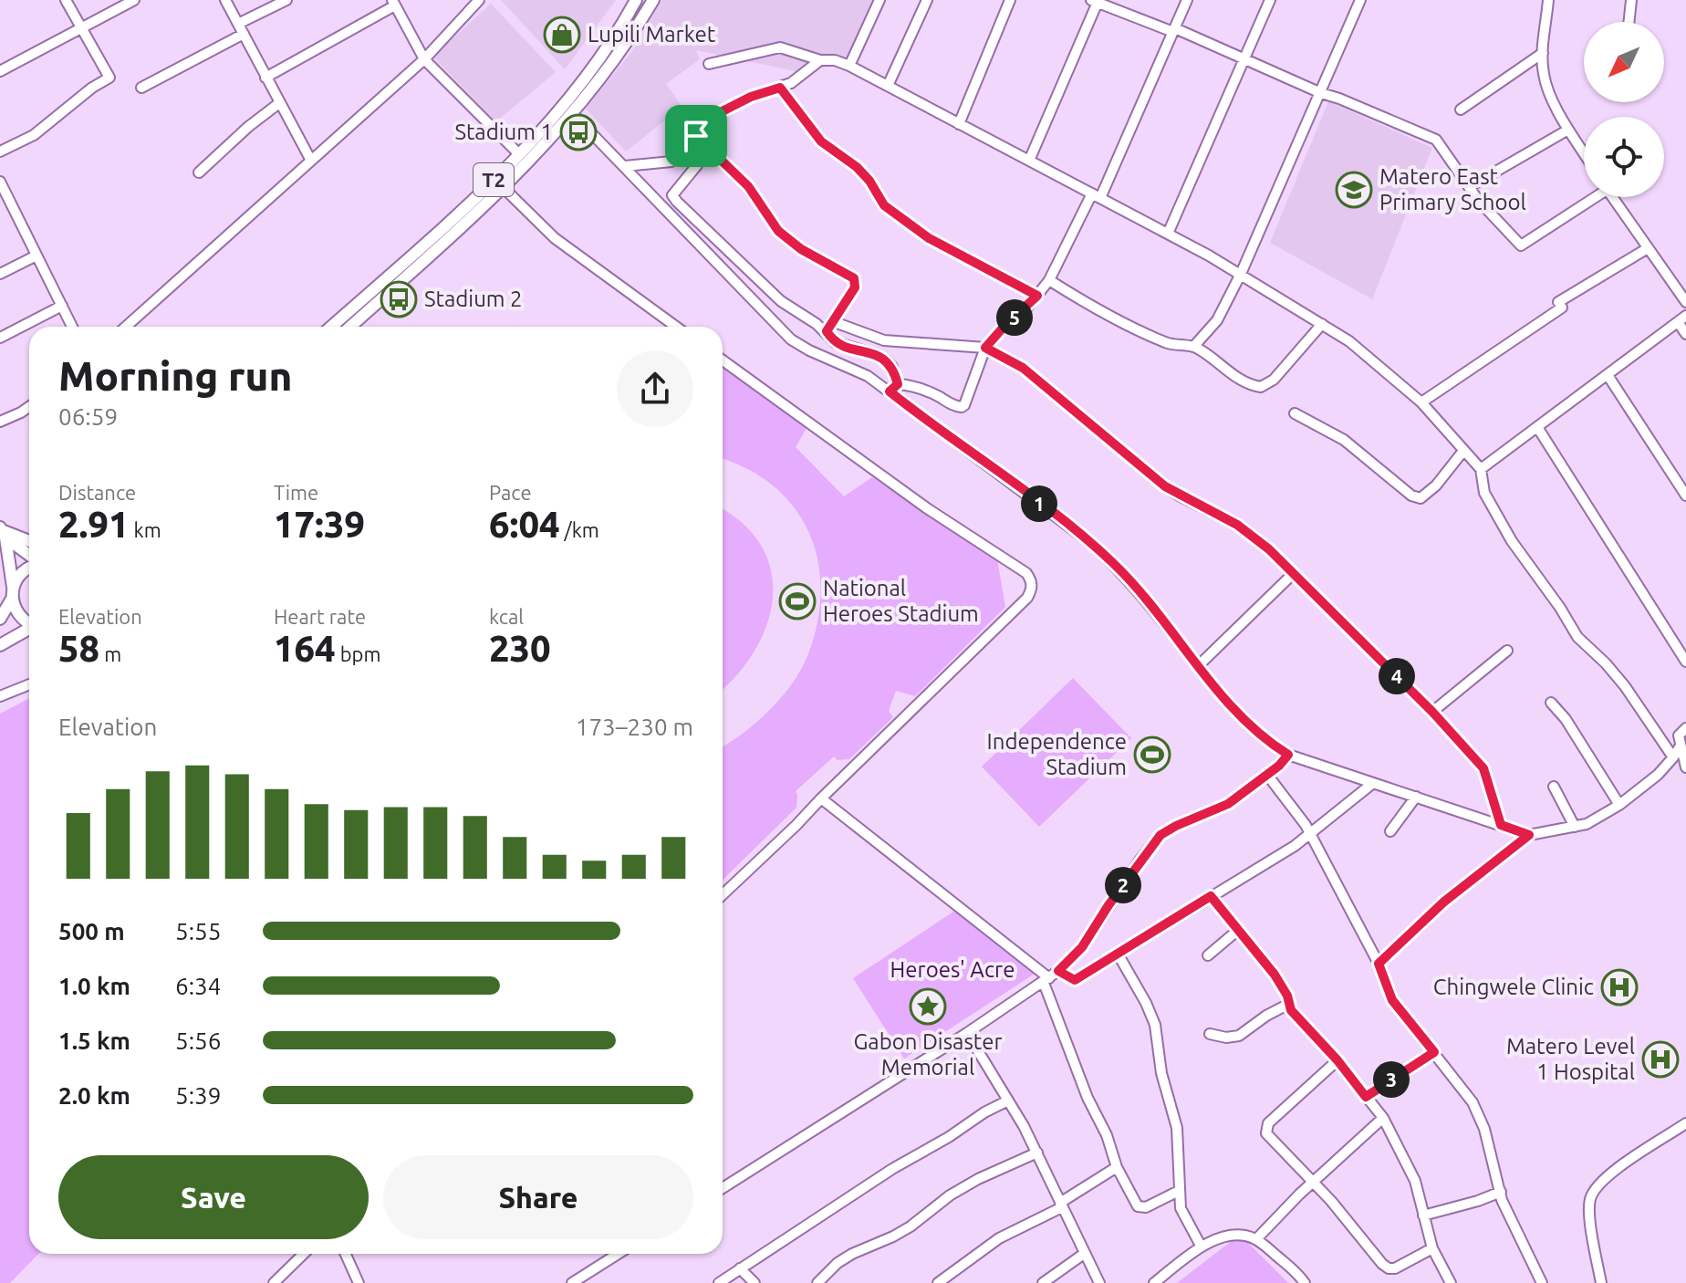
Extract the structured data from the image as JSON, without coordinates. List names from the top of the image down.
{
  "streets": {
    "main road": ["T2"]
  },
  "parks": ["Heroes' Acre"],
  "places": {
    "shop": ["Lupili Market"],
    "bus stop": ["Stadium 1", "Stadium 2"],
    "school or university": ["Matero East Primary School"],
    "sports": ["National Heroes Stadium", "Independence Stadium"],
    "hospital": ["Chingwele Clinic", "Matero Level 1 Hospital"],
    "place": ["Gabon Disaster Memorial"]
  },
  "north": "bottom left",
  "page": {
    "pins": [
      "5",
      "1",
      "4",
      "2",
      "3"
    ],
    "heading": ["Morning run", "06:59"],
    "stats": [
      ["Distance", "2.91 km"],
      ["Time", "17:39"],
      ["Pace", "6:04 /km"],
      ["Elevation", "58 m"],
      ["Heart rate", "164 bpm"],
      ["kcal", "230"]
    ],
    "chart": ["Elevation", "173–230 m"],
    "list": [
      {
        "name": "500 m",
        "note": "5:55"
      },
      {
        "name": "1.0 km",
        "note": "6:34"
      },
      {
        "name": "1.5 km",
        "note": "5:56"
      },
      {
        "name": "2.0 km",
        "note": "5:39"
      }
    ],
    "buttons": ["Save", "Share"]
  }
}
